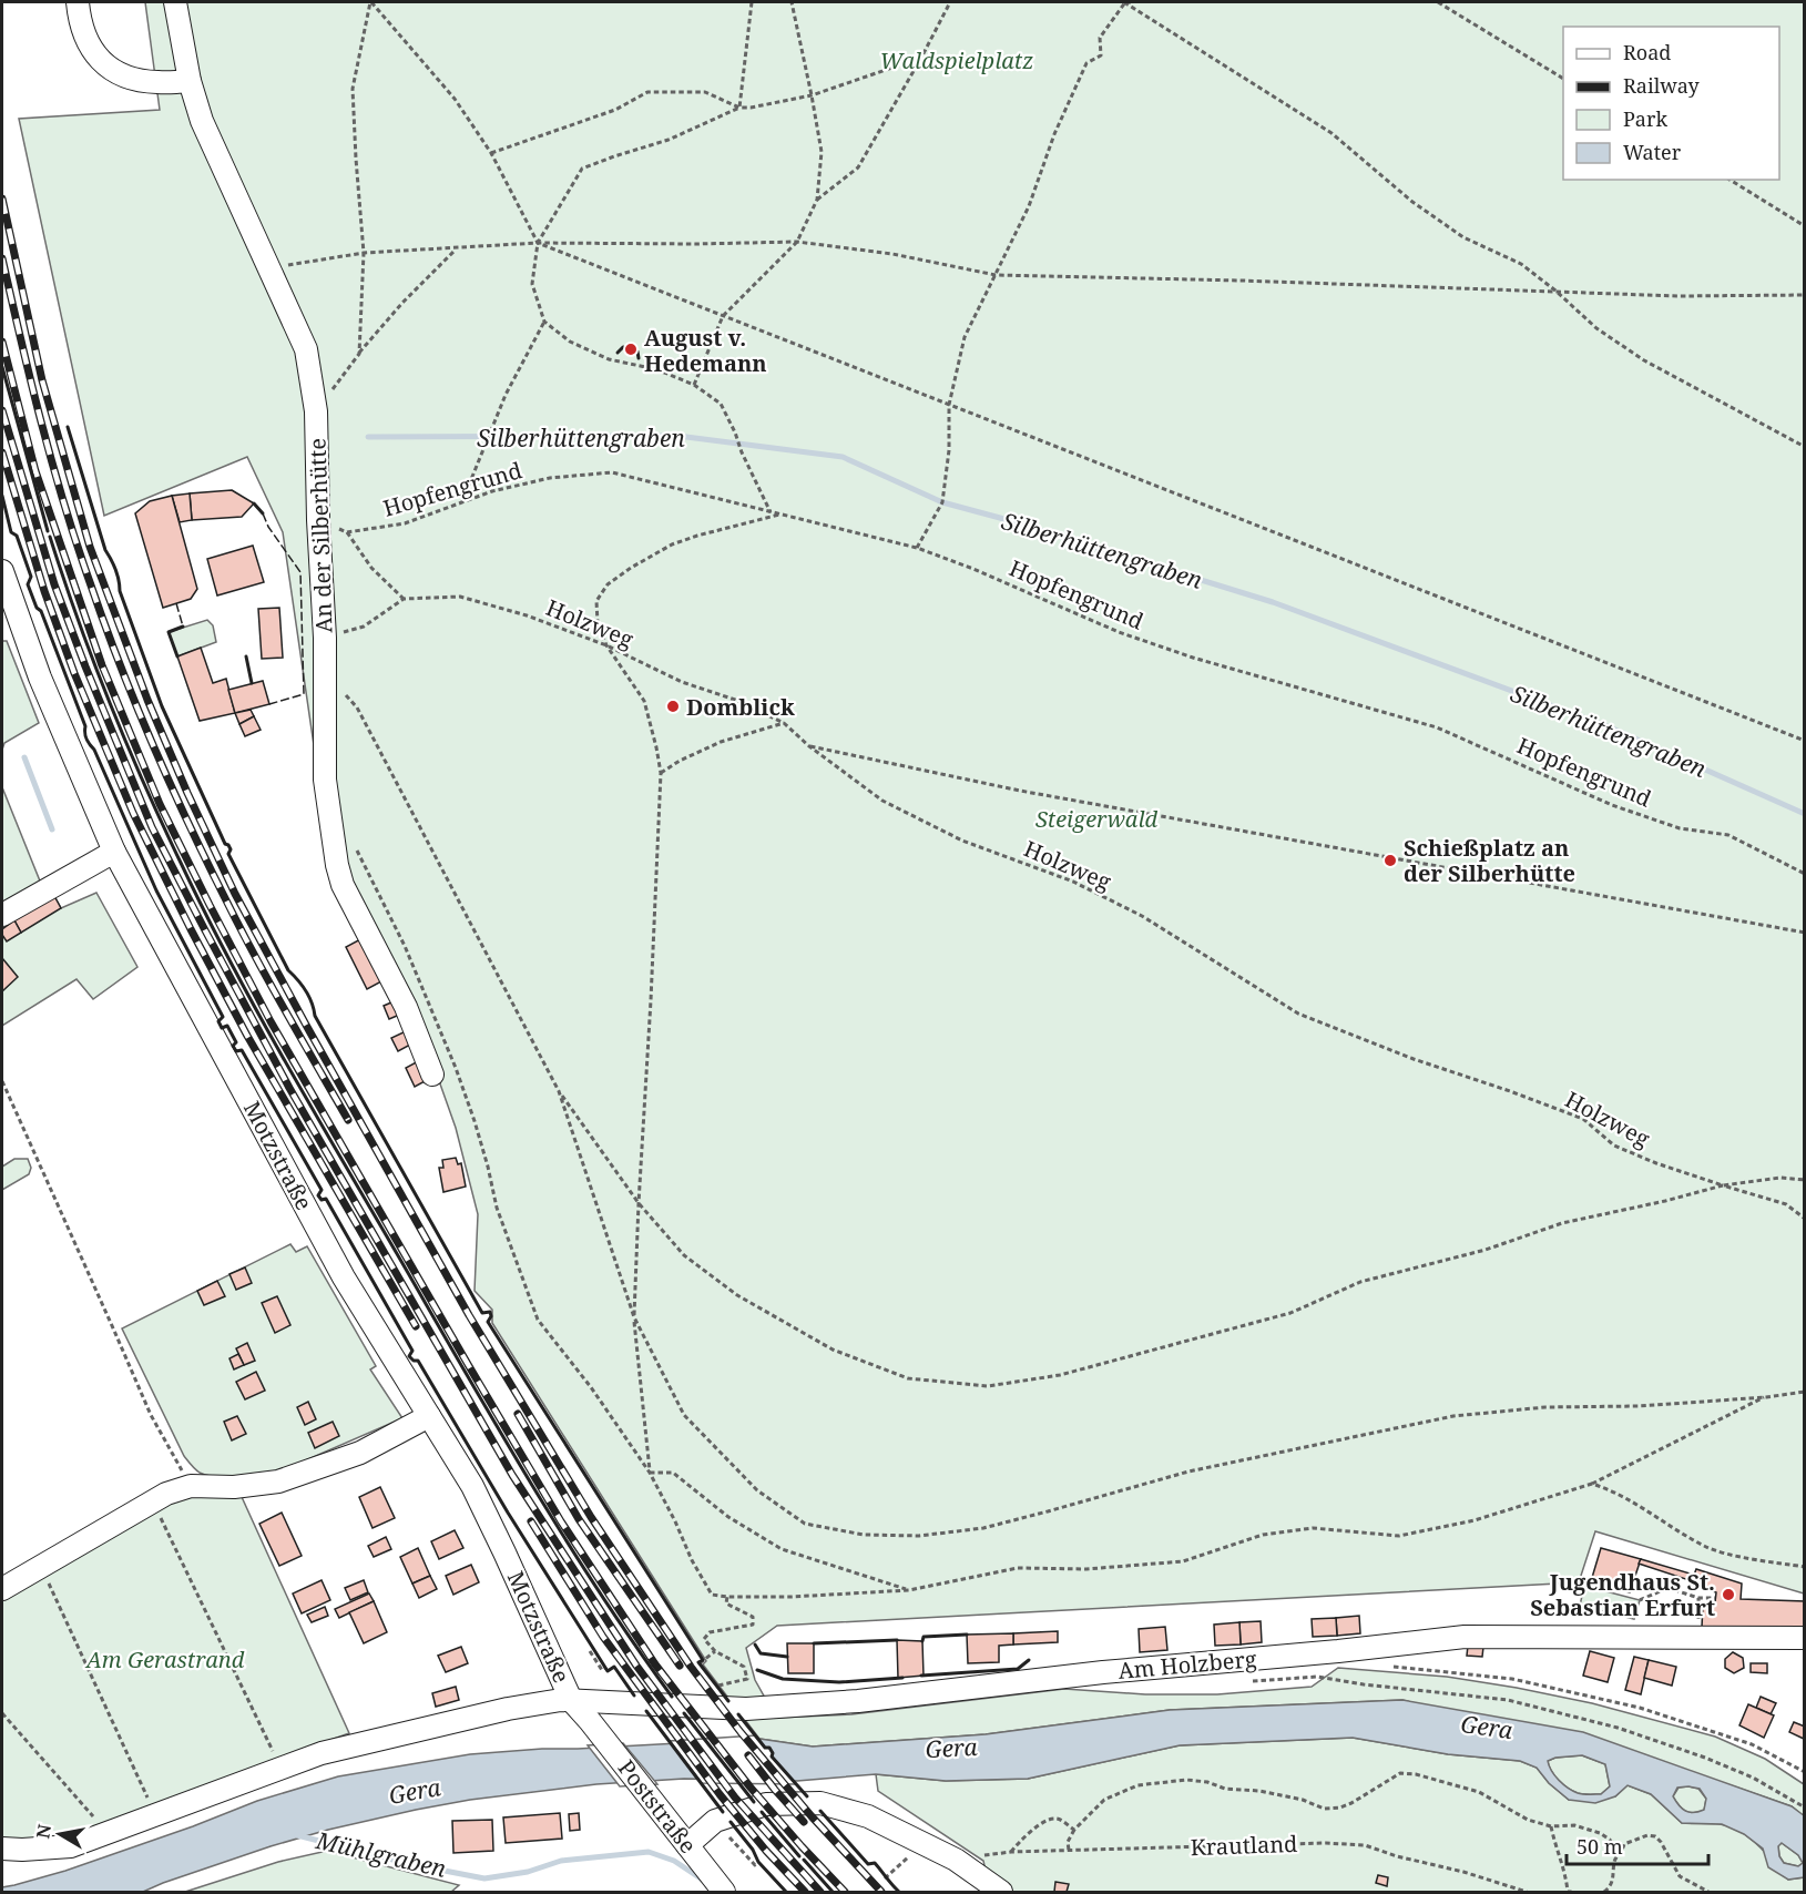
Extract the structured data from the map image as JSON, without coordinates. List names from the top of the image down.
{
  "streets": {
    "street": [
      "An der Silberhütte",
      "Motzstraße",
      "Am Holzberg",
      "Poststraße"
    ],
    "path": ["Hopfengrund", "Holzweg", "Krautland"]
  },
  "crossings": [
    ["Motzstraße", "Am Holzberg"],
    ["Motzstraße", "Poststraße"]
  ],
  "water": ["Silberhüttengraben", "Gera", "Mühlgraben"],
  "parks": ["Waldspielplatz", "Steigerwald", "Am Gerastrand"],
  "places": [
    "August v. Hedemann",
    "Domblick",
    "Schießplatz an der Silberhütte",
    "Jugendhaus St. Sebastian Erfurt"
  ],
  "legend": [
    "Road",
    "Railway",
    "Park",
    "Water"
  ],
  "scale_bar": "50 m",
  "north": "left"
}
